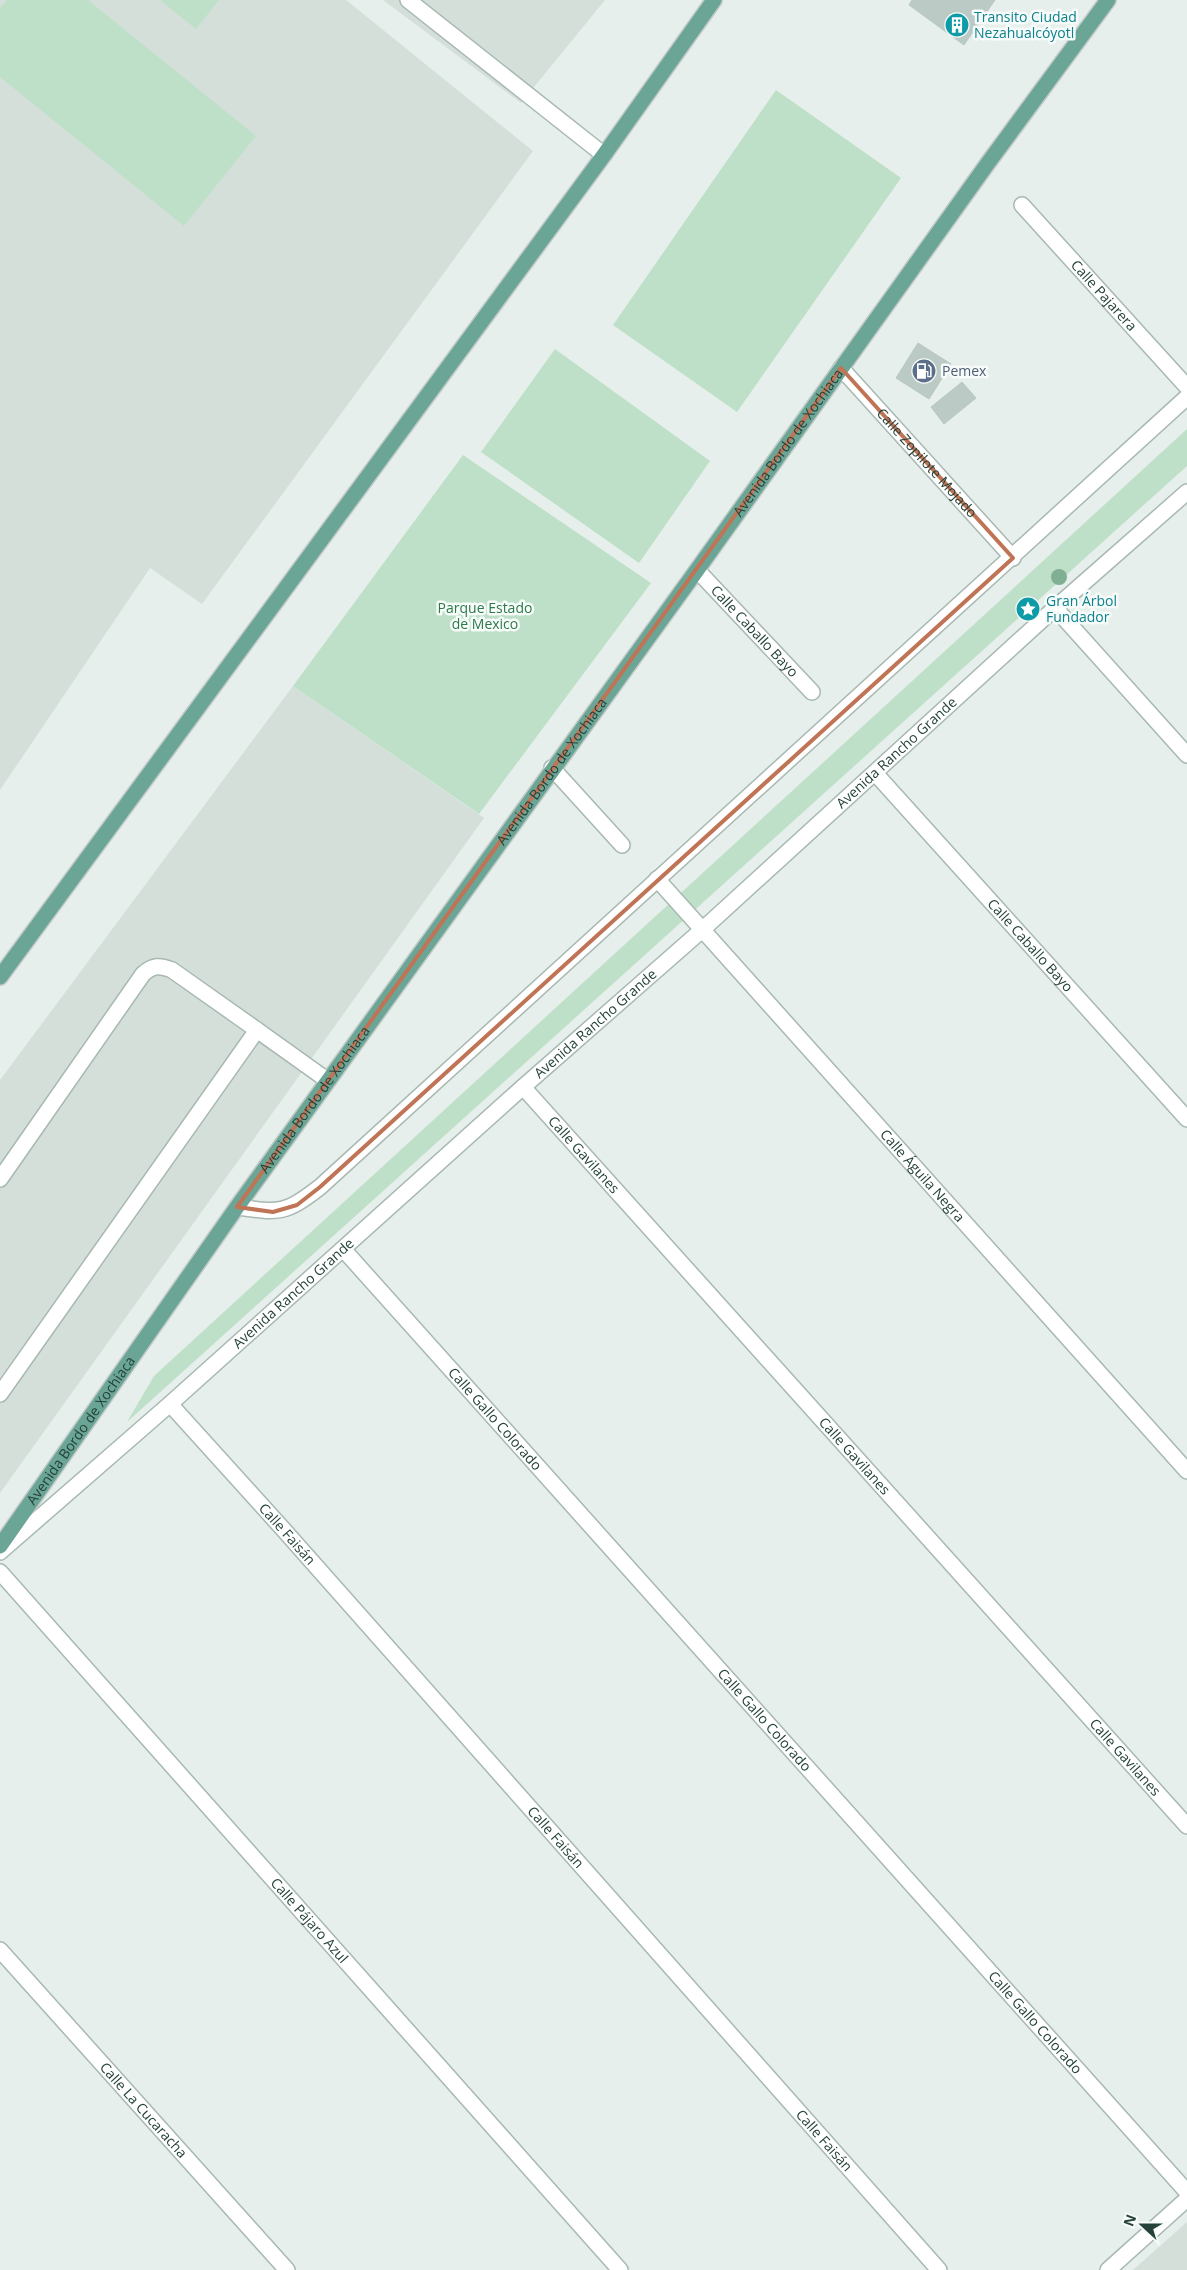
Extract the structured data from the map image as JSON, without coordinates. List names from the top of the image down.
{
  "streets": {
    "main road": ["Avenida Bordo de Xochiaca"],
    "street": [
      "Calle Pajarera",
      "Calle Zopilote Mojado",
      "Calle Caballo Bayo",
      "Avenida Rancho Grande",
      "Calle Gavilanes",
      "Calle Águila Negra",
      "Calle Gallo Colorado",
      "Calle Faisán",
      "Calle Pájaro Azul",
      "Calle La Cucaracha"
    ]
  },
  "crossings": [
    ["Avenida Bordo de Xochiaca", "Calle Zopilote Mojado"],
    ["Avenida Bordo de Xochiaca", "Calle Caballo Bayo"],
    ["Calle Caballo Bayo", "Avenida Rancho Grande"],
    ["Avenida Rancho Grande", "Calle Gavilanes"],
    ["Avenida Rancho Grande", "Calle Águila Negra"],
    ["Avenida Rancho Grande", "Calle Gallo Colorado"],
    ["Avenida Rancho Grande", "Calle Faisán"]
  ],
  "parks": ["Parque Estado de Mexico"],
  "places": {
    "building": ["Transito Ciudad Nezahualcóyotl"],
    "fuel station": ["Pemex"],
    "place": ["Gran Árbol Fundador"]
  },
  "north": "left"
}
